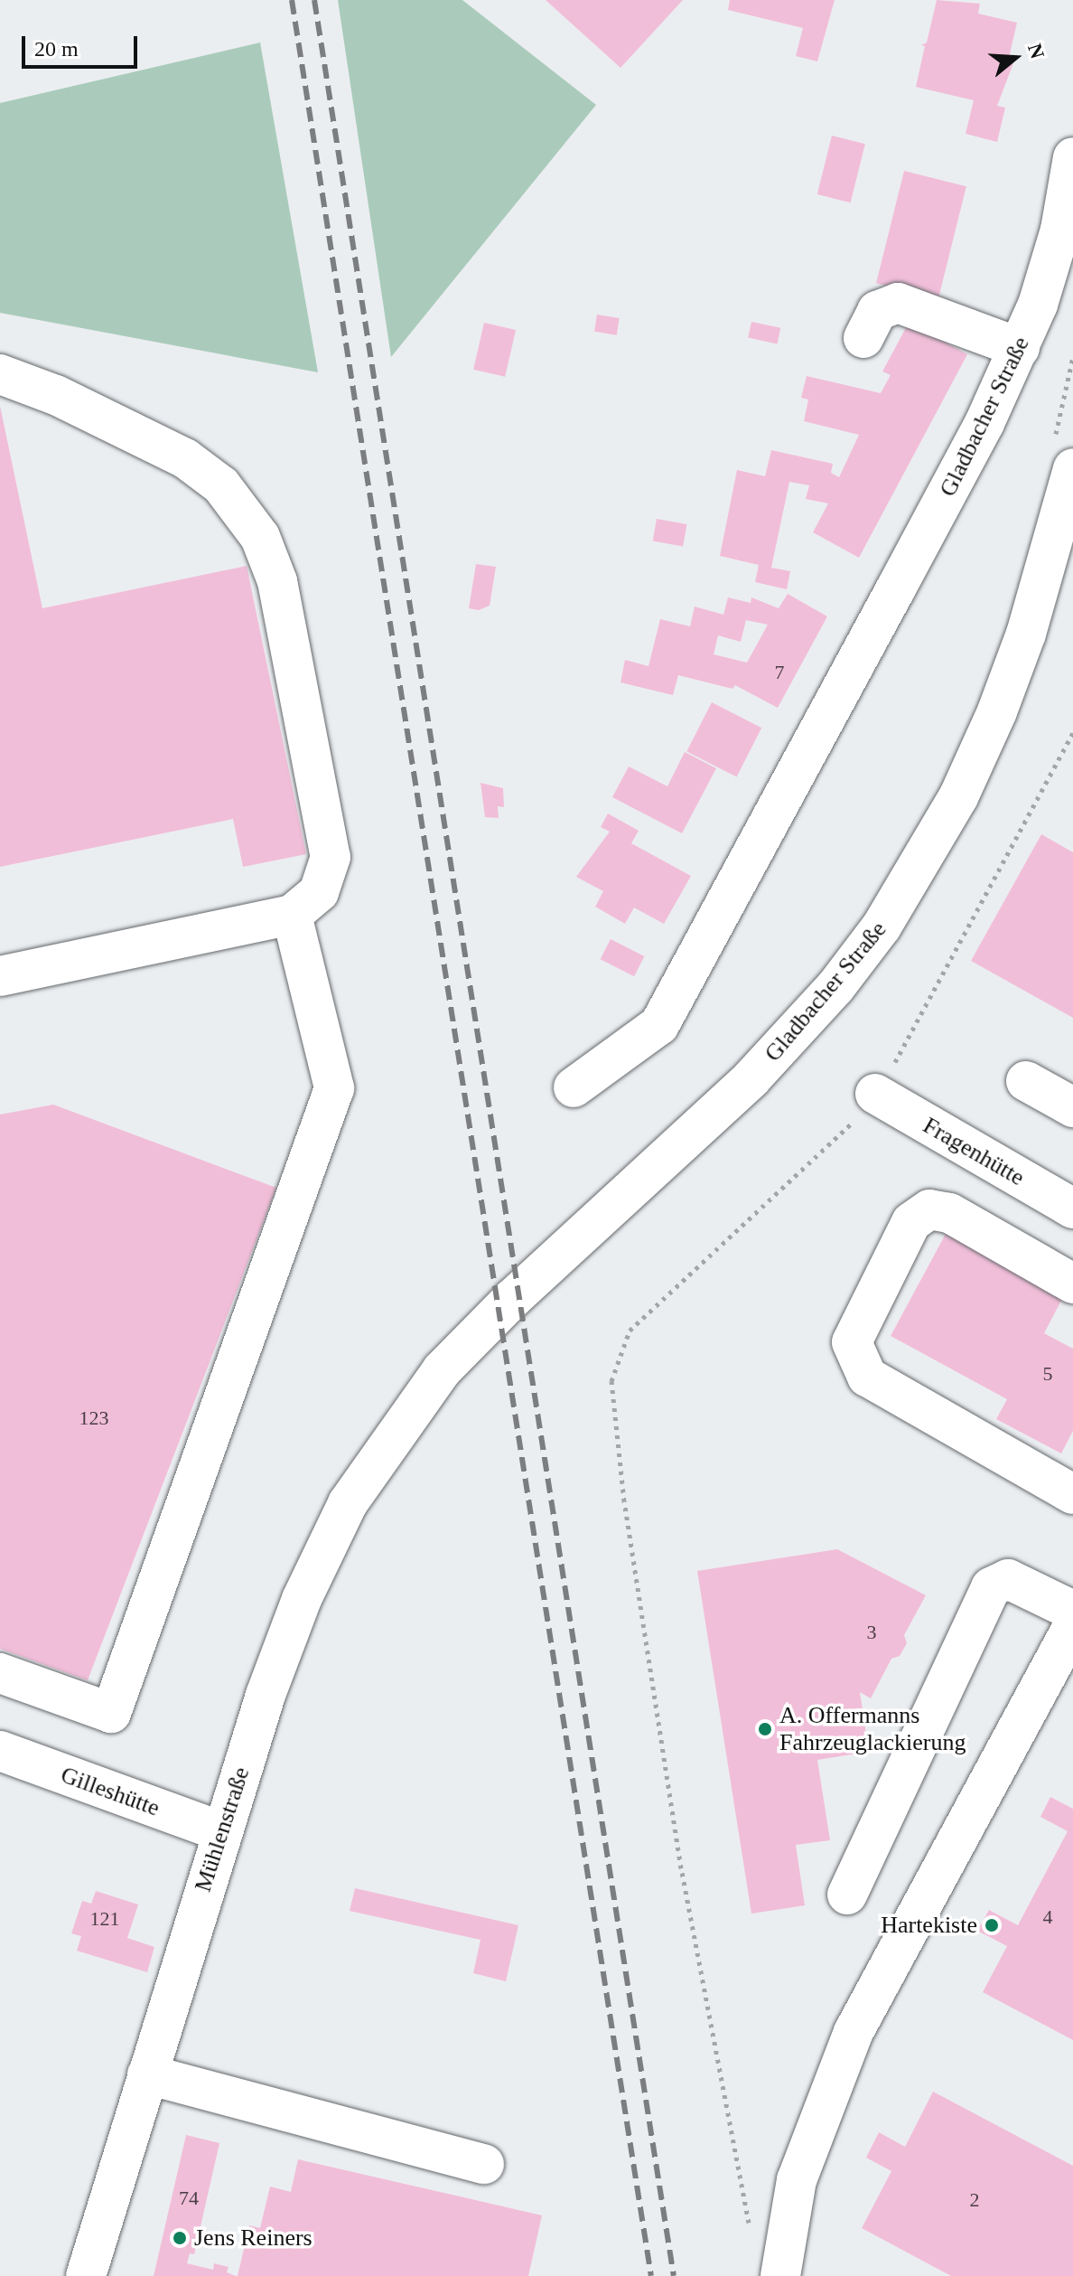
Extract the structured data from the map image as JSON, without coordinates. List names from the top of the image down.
{
  "streets": {
    "street": [
      "Gladbacher Straße",
      "Fragenhütte",
      "Gilleshütte",
      "Mühlenstraße"
    ]
  },
  "crossings": [
    ["Gladbacher Straße", "Mühlenstraße"],
    ["Gilleshütte", "Mühlenstraße"]
  ],
  "places": ["A. Offermanns Fahrzeuglackierung", "Hartekiste", "Jens Reiners"],
  "house_numbers": [
    "7",
    "5",
    "123",
    "3",
    "4",
    "121",
    "74",
    "2"
  ],
  "scale_bar": "20 m",
  "north": "right"
}
